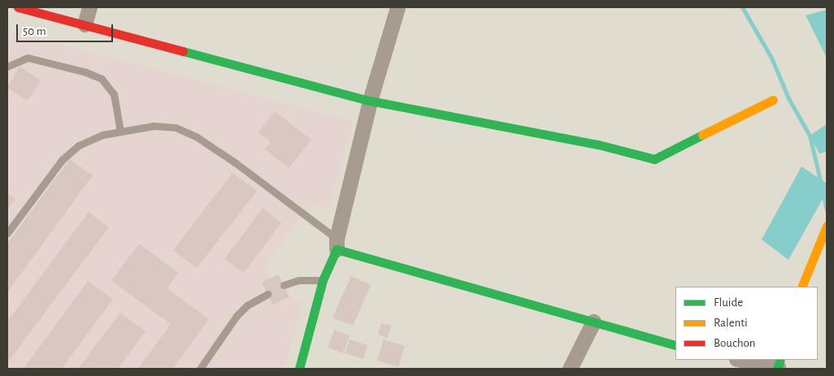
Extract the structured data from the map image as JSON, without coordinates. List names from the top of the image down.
{
  "legend": ["Fluide", "Ralenti", "Bouchon"],
  "scale_bar": "50 m"
}
